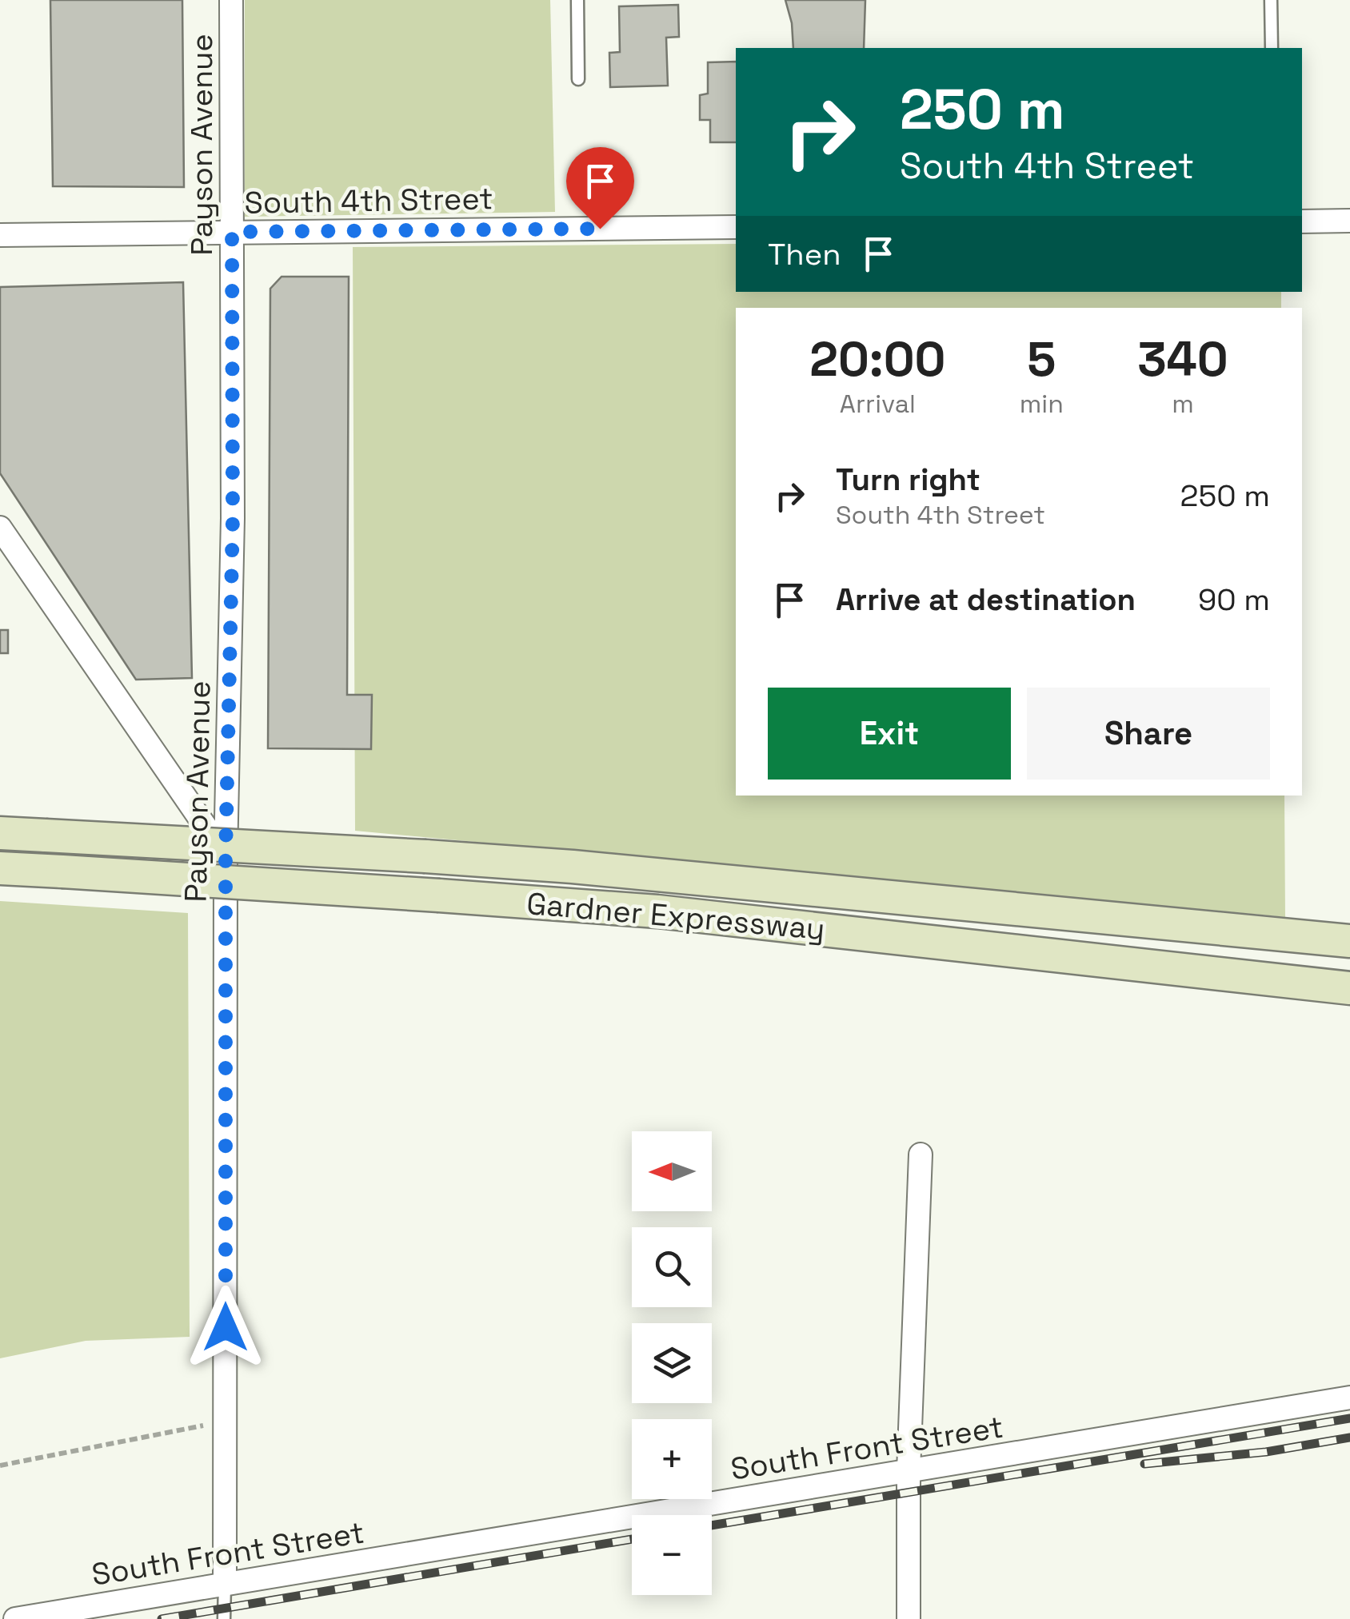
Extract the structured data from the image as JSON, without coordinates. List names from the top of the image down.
{
  "streets": {
    "main road": ["Gardner Expressway"],
    "street": ["Payson Avenue", "South 4th Street", "South Front Street"]
  },
  "crossings": [
    ["Payson Avenue", "South 4th Street"],
    ["Payson Avenue", "South Front Street"]
  ],
  "north": "left",
  "page": {
    "turn": ["250 m", "South 4th Street"],
    "then": "Then",
    "eta": [
      "20:00",
      "Arrival",
      "5",
      "min",
      "340",
      "m"
    ],
    "list": [
      {
        "name": "Turn right",
        "note": "South 4th Street",
        "value": "250 m"
      },
      {
        "name": "Arrive at destination",
        "value": "90 m"
      }
    ],
    "buttons": ["Exit", "Share"],
    "map_buttons": ["+", "−"]
  }
}
